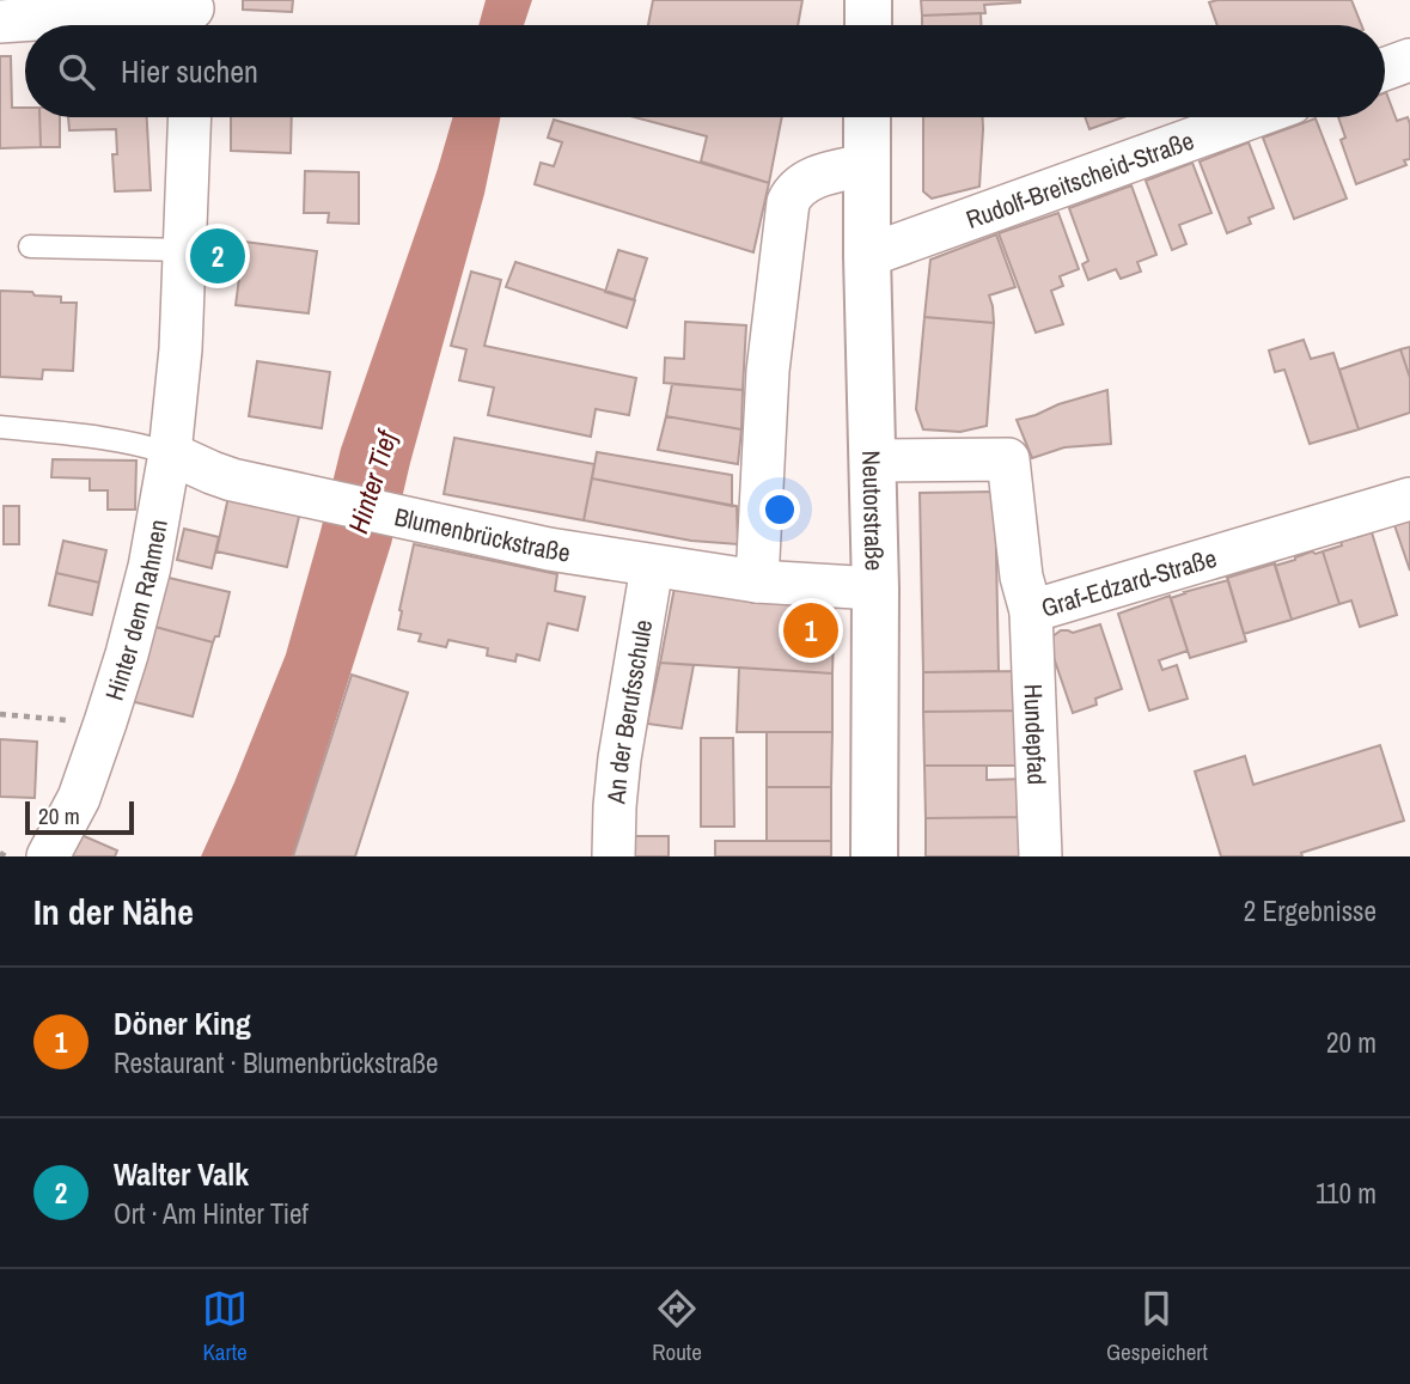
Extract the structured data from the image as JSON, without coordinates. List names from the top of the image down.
{
  "streets": {
    "street": [
      "Rudolf-Breitscheid-Straße",
      "Neutorstraße",
      "Blumenbrückstraße",
      "Graf-Edzard-Straße",
      "Hinter dem Rahmen",
      "An der Berufsschule",
      "Hundepfad"
    ]
  },
  "crossings": [
    ["Rudolf-Breitscheid-Straße", "Neutorstraße"],
    ["Neutorstraße", "Blumenbrückstraße"],
    ["Neutorstraße", "Graf-Edzard-Straße"],
    ["Blumenbrückstraße", "Hinter dem Rahmen"],
    ["Blumenbrückstraße", "An der Berufsschule"],
    ["Graf-Edzard-Straße", "Hundepfad"]
  ],
  "water": ["Hinter Tief"],
  "scale_bar": "20 m",
  "page": {
    "search": "Hier suchen",
    "pins": ["2", "1"],
    "scale": "20 m",
    "heading": ["In der Nähe", "2 Ergebnisse"],
    "list": [
      {
        "mark": "1",
        "name": "Döner King",
        "note": "Restaurant · Blumenbrückstraße",
        "value": "20 m"
      },
      {
        "mark": "2",
        "name": "Walter Valk",
        "note": "Ort · Am Hinter Tief",
        "value": "110 m"
      }
    ],
    "nav": ["Karte", "Route", "Gespeichert"]
  }
}
